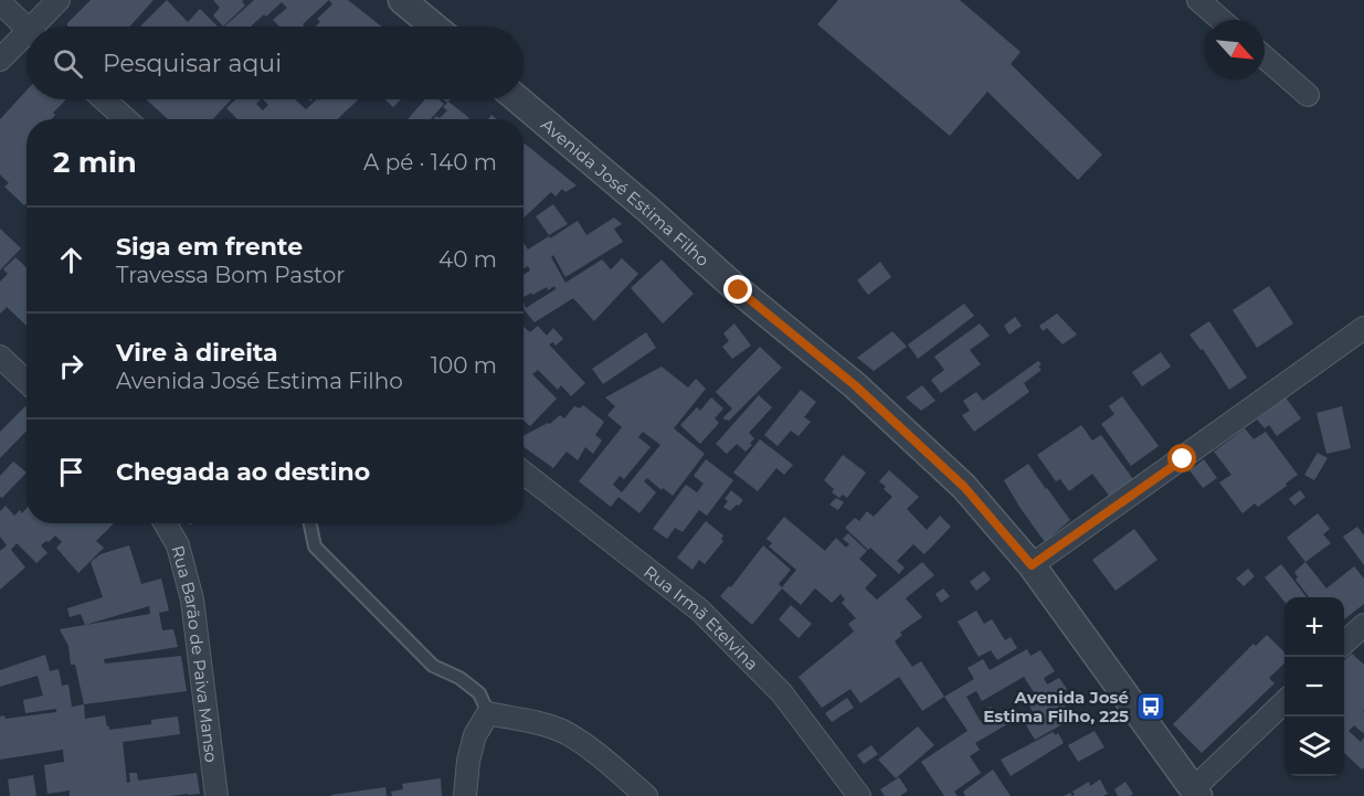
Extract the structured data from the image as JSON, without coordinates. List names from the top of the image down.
{
  "streets": {
    "street": ["Avenida José Estima Filho", "Rua Irmã Etelvina", "Rua Barão de Paiva Manso"]
  },
  "places": {
    "bus stop": ["Avenida José Estima Filho, 225"]
  },
  "north": "bottom right",
  "page": {
    "search": "Pesquisar aqui",
    "heading": ["2 min", "A pé · 140 m"],
    "list": [
      ["Siga em frente", "Travessa Bom Pastor", "40 m"],
      ["Vire à direita", "Avenida José Estima Filho", "100 m"],
      "Chegada ao destino"
    ],
    "map_buttons": ["+", "−"]
  }
}
